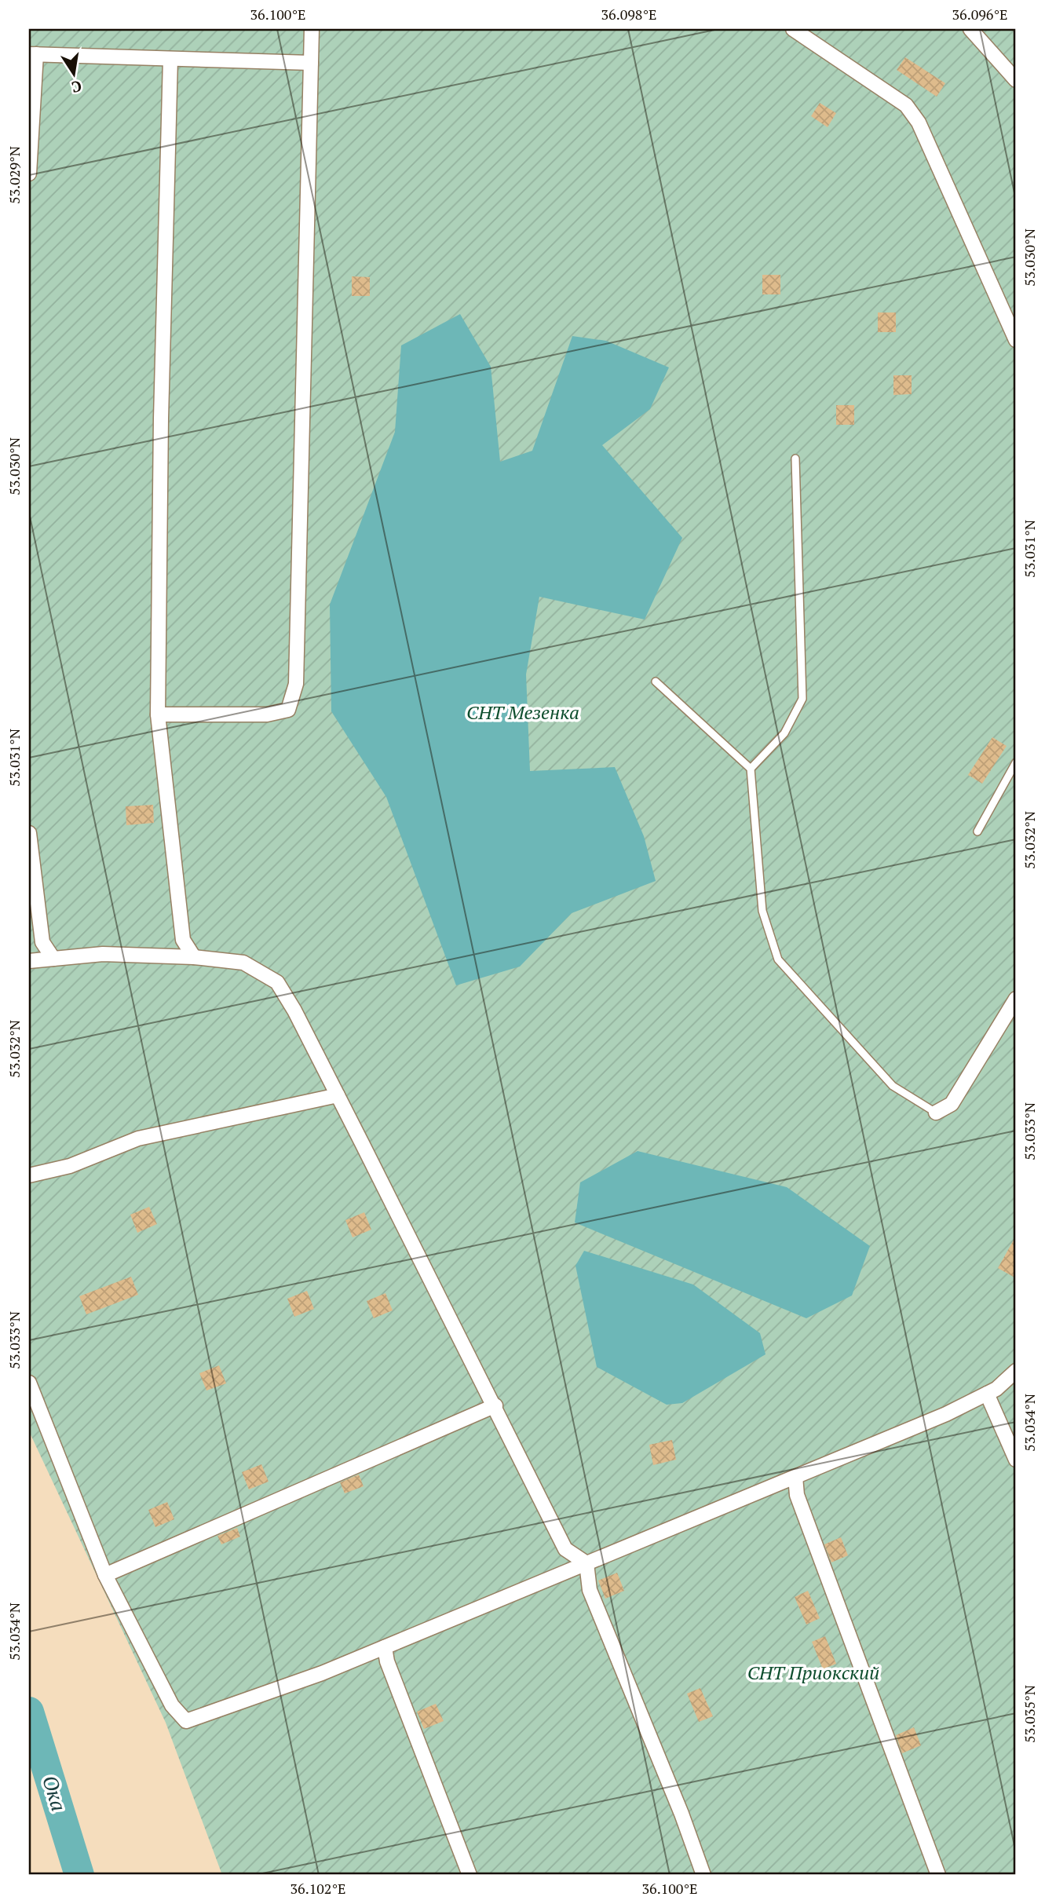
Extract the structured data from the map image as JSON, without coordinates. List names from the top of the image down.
{
  "water": ["Ока"],
  "parks": ["СНТ Мезенка", "СНТ Приокский"],
  "north": "bottom",
  "coordinates": [
    "36.100°E",
    "36.098°E",
    "36.096°E",
    "53.029°N",
    "53.030°N",
    "53.031°N",
    "53.032°N",
    "53.033°N",
    "53.034°N",
    "53.035°N",
    "36.102°E"
  ]
}
